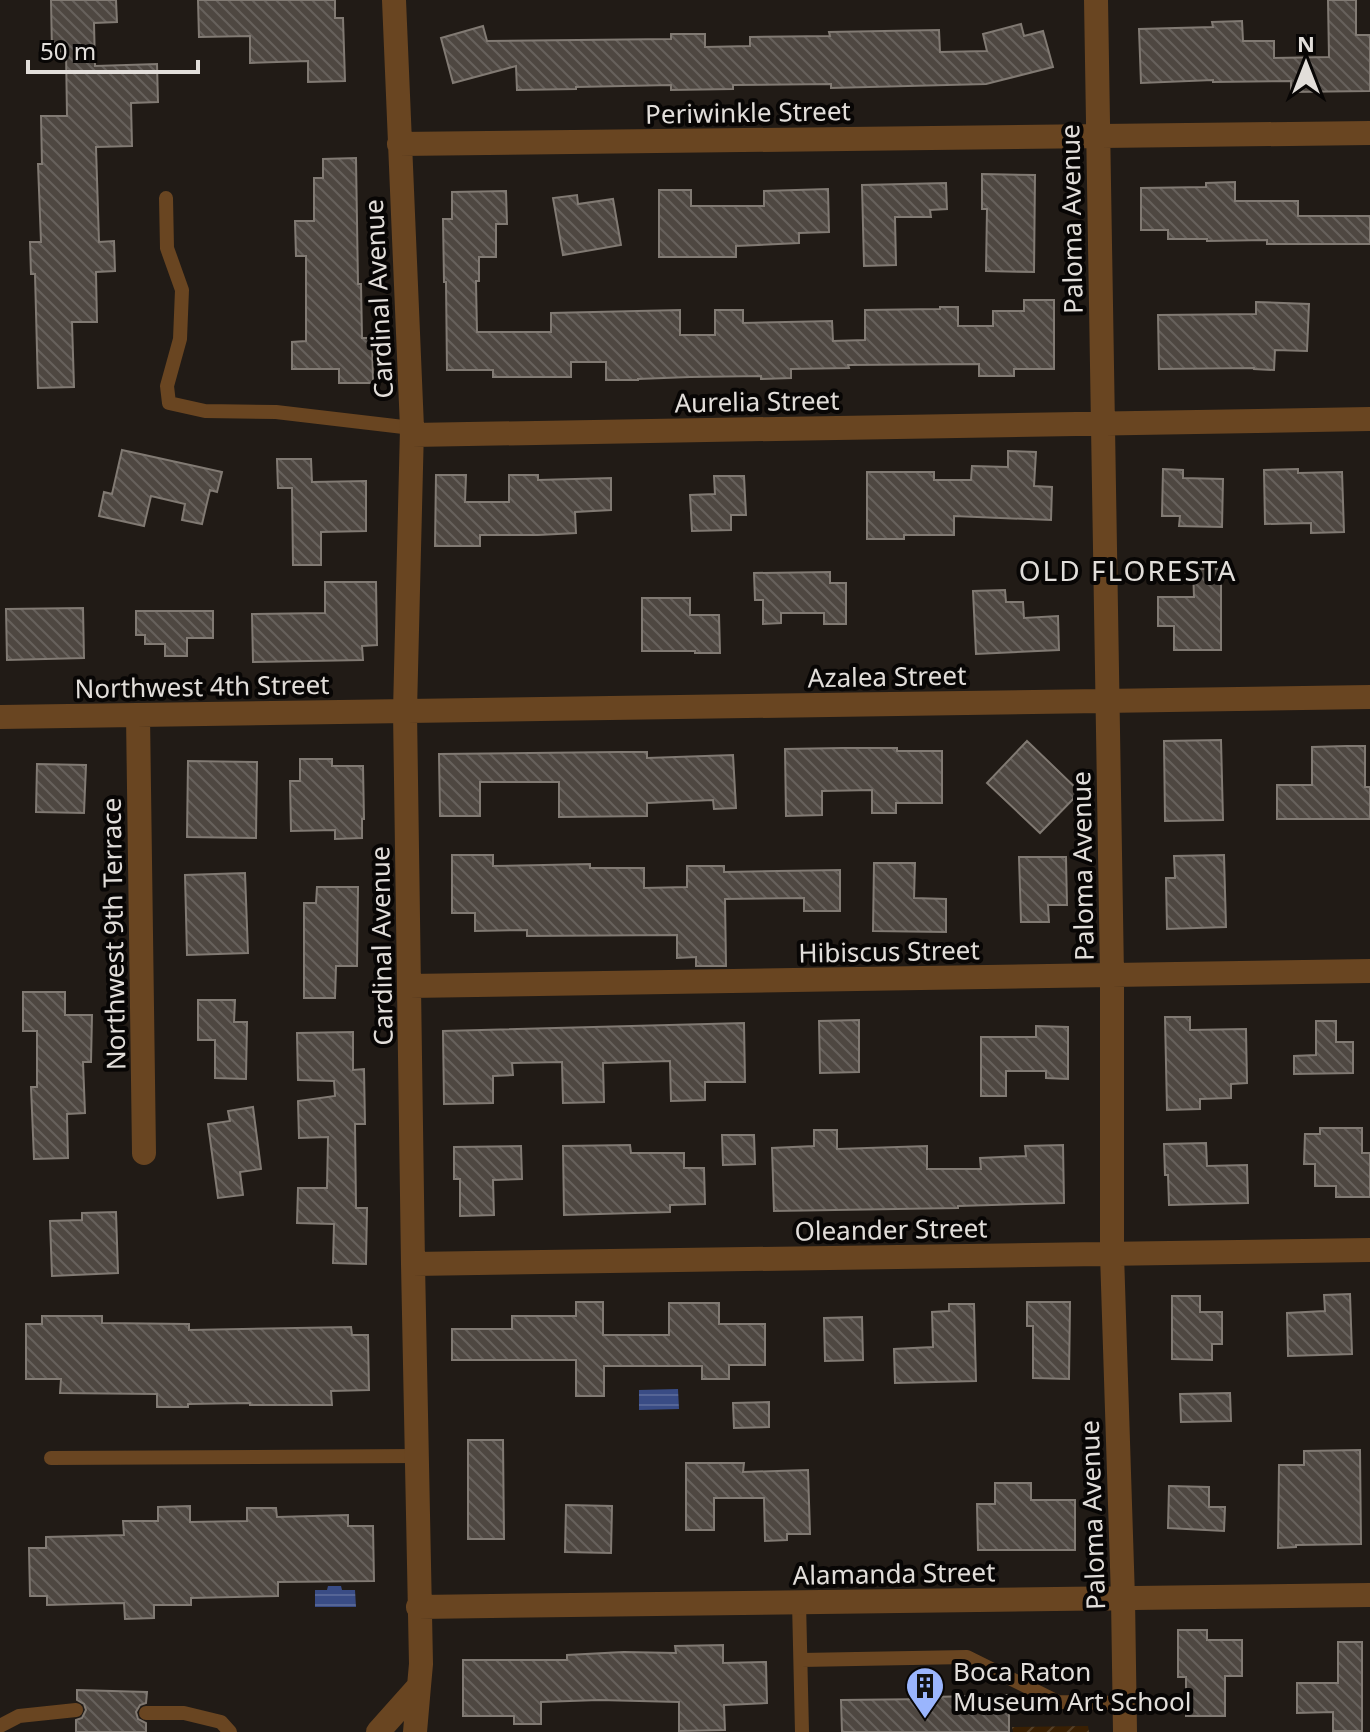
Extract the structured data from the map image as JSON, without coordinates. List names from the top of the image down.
{
  "streets": {
    "street": [
      "Periwinkle Street",
      "Paloma Avenue",
      "Cardinal Avenue",
      "Aurelia Street",
      "Azalea Street",
      "Northwest 4th Street",
      "Northwest 9th Terrace",
      "Hibiscus Street",
      "Oleander Street",
      "Alamanda Street"
    ]
  },
  "crossings": [
    ["Periwinkle Street", "Paloma Avenue"],
    ["Periwinkle Street", "Cardinal Avenue"],
    ["Paloma Avenue", "Aurelia Street"],
    ["Paloma Avenue", "Azalea Street"],
    ["Paloma Avenue", "Hibiscus Street"],
    ["Paloma Avenue", "Oleander Street"],
    ["Paloma Avenue", "Alamanda Street"],
    ["Cardinal Avenue", "Aurelia Street"],
    ["Cardinal Avenue", "Azalea Street"],
    ["Cardinal Avenue", "Northwest 4th Street"],
    ["Cardinal Avenue", "Hibiscus Street"],
    ["Cardinal Avenue", "Oleander Street"],
    ["Cardinal Avenue", "Alamanda Street"],
    ["Azalea Street", "Northwest 4th Street"],
    ["Northwest 4th Street", "Northwest 9th Terrace"]
  ],
  "districts": ["OLD FLORESTA"],
  "places": {
    "building": ["Boca Raton Museum Art School"]
  },
  "scale_bar": "50 m",
  "north": "top"
}
